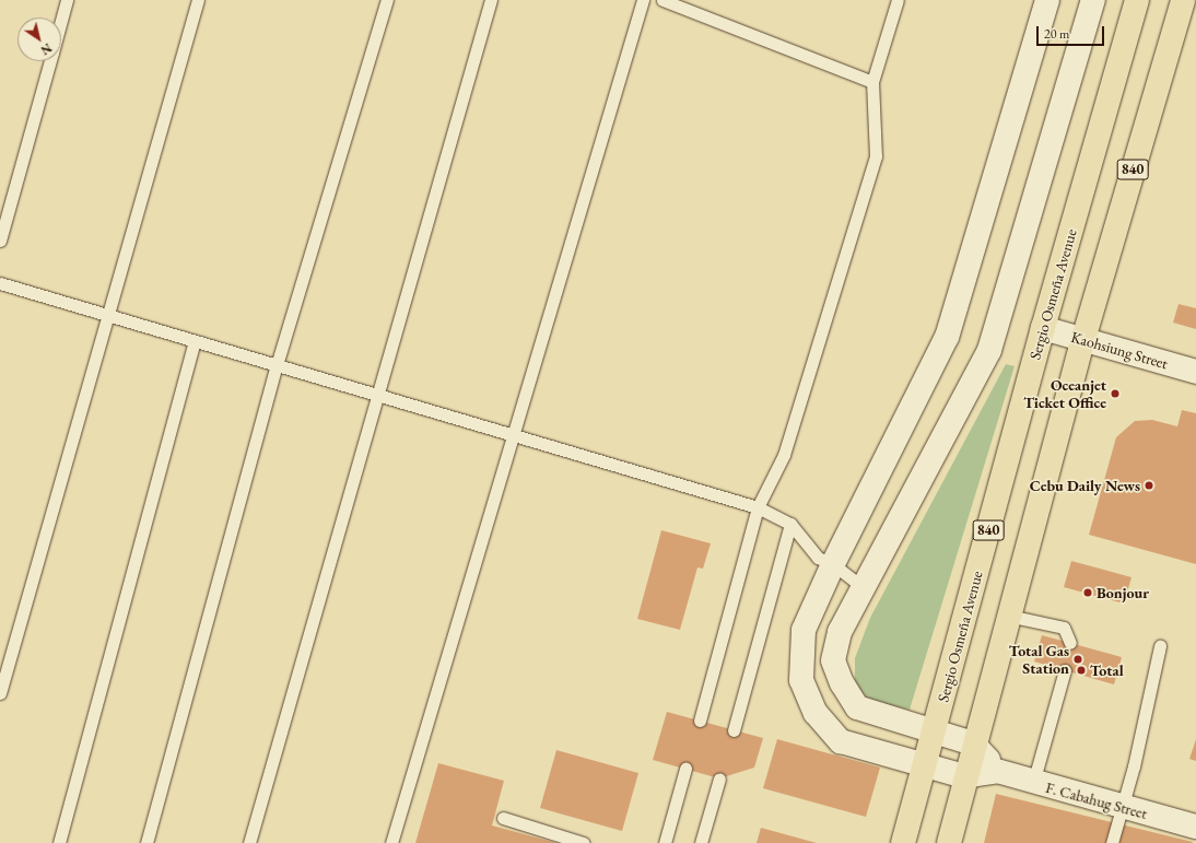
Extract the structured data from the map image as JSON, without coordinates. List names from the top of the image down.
{
  "streets": {
    "highway": ["840", "Sergio Osmeña Avenue"],
    "street": ["Kaohsiung Street", "F. Cabahug Street"]
  },
  "crossings": [
    ["840", "Kaohsiung Street"],
    ["840", "F. Cabahug Street"],
    ["Sergio Osmeña Avenue", "Kaohsiung Street"],
    ["Sergio Osmeña Avenue", "F. Cabahug Street"]
  ],
  "places": [
    "Oceanjet Ticket Office",
    "Cebu Daily News",
    "Bonjour",
    "Total Gas Station",
    "Total"
  ],
  "scale_bar": "20 m",
  "north": "bottom right"
}
